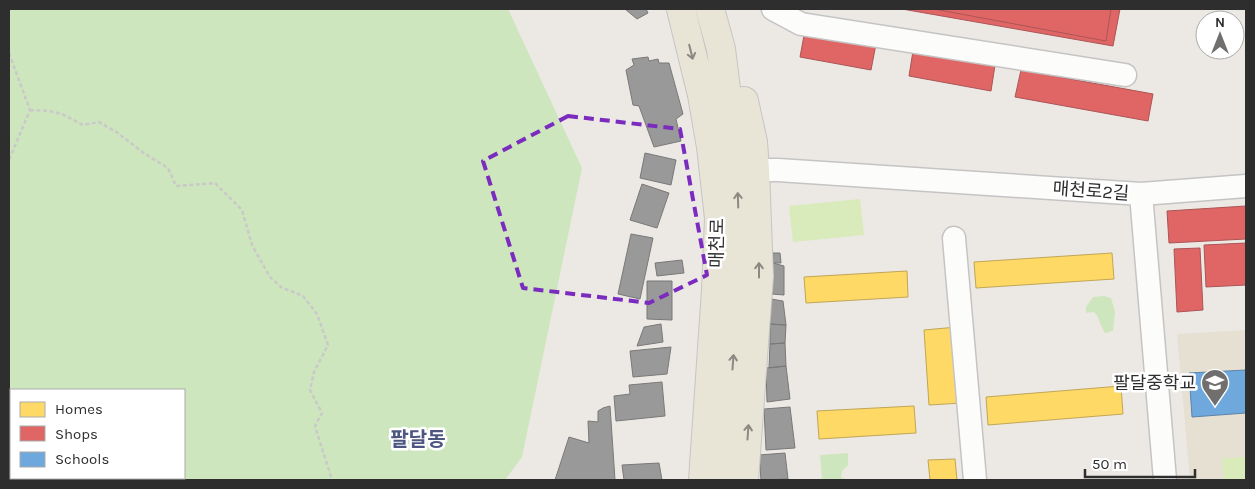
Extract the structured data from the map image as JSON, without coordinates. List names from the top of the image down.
{
  "streets": {
    "main road": ["매천로"],
    "street": ["매천로2길"]
  },
  "districts": ["팔달동"],
  "places": {
    "school or university": ["팔달중학교"]
  },
  "legend": ["Homes", "Shops", "Schools"],
  "scale_bar": "50 m",
  "north": "top"
}
